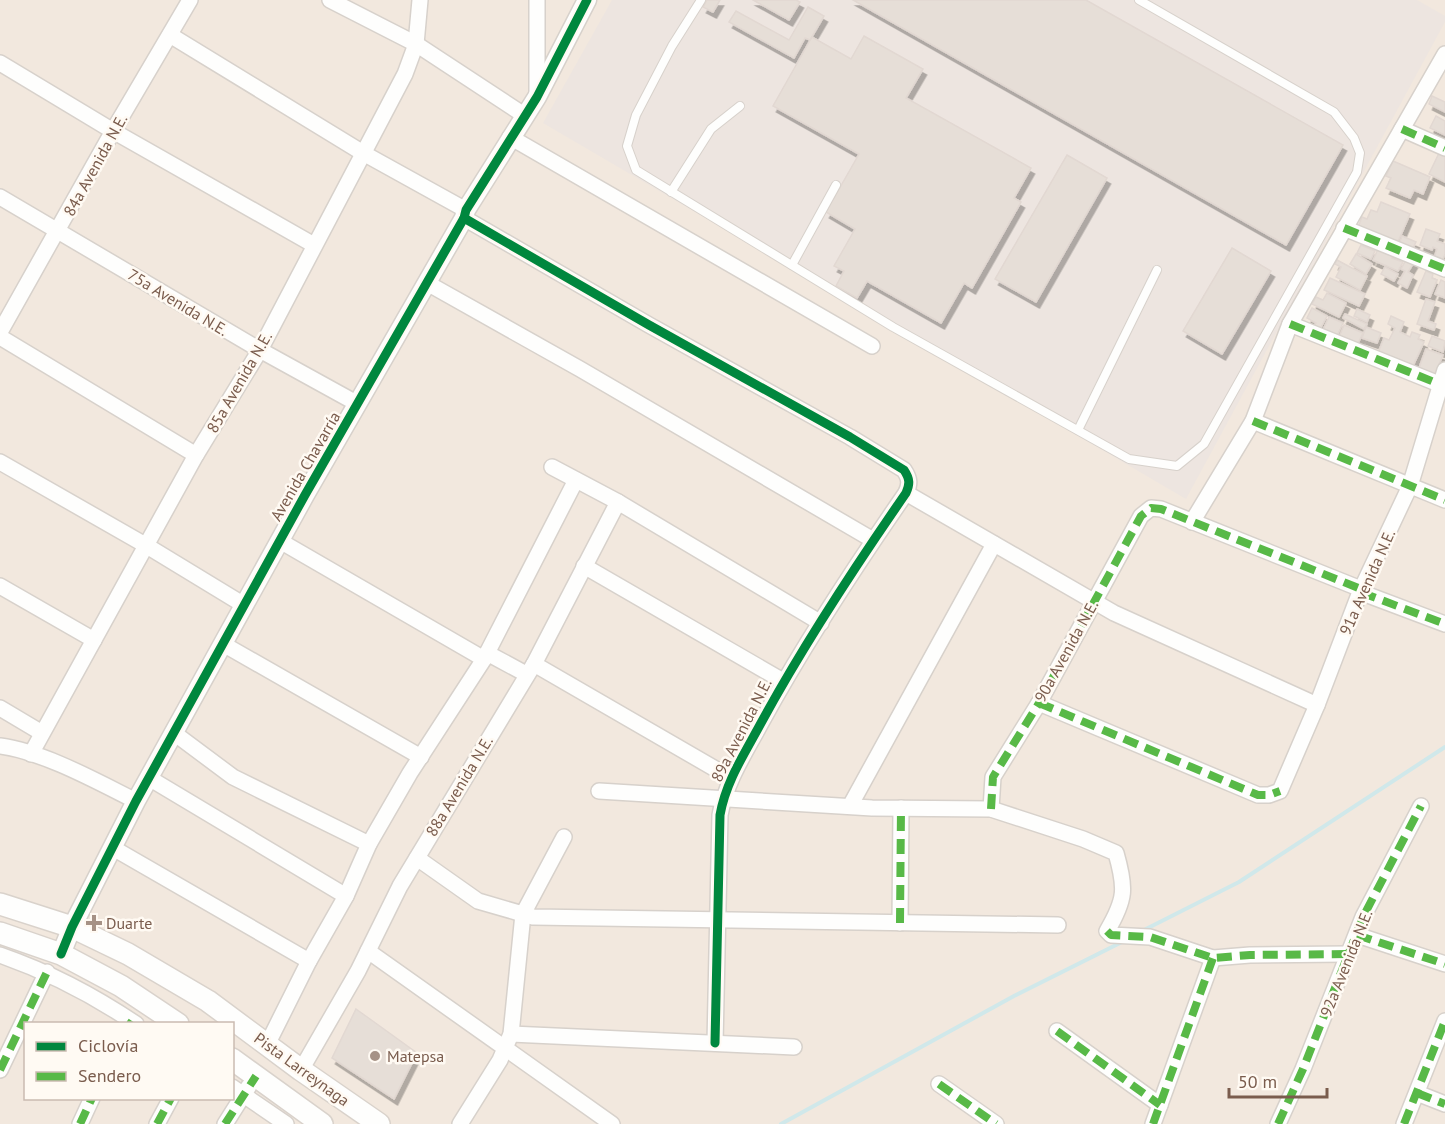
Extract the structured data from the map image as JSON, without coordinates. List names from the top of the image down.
{
  "streets": {
    "main road": ["Pista Larreynaga"],
    "street": [
      "84a Avenida N.E.",
      "75a Avenida N.E.",
      "85a Avenida N.E.",
      "Avenida Chavarría",
      "91a Avenida N.E.",
      "90a Avenida N.E.",
      "89a Avenida N.E.",
      "88a Avenida N.E.",
      "92a Avenida N.E."
    ]
  },
  "crossings": [
    ["84a Avenida N.E.", "75a Avenida N.E."],
    ["75a Avenida N.E.", "85a Avenida N.E."],
    ["75a Avenida N.E.", "Avenida Chavarría"],
    ["Avenida Chavarría", "Pista Larreynaga"],
    ["91a Avenida N.E.", "90a Avenida N.E."],
    ["88a Avenida N.E.", "Pista Larreynaga"]
  ],
  "places": {
    "health": ["Duarte"],
    "other": ["Matepsa"]
  },
  "legend": ["Ciclovía", "Sendero"],
  "scale_bar": "50 m"
}
